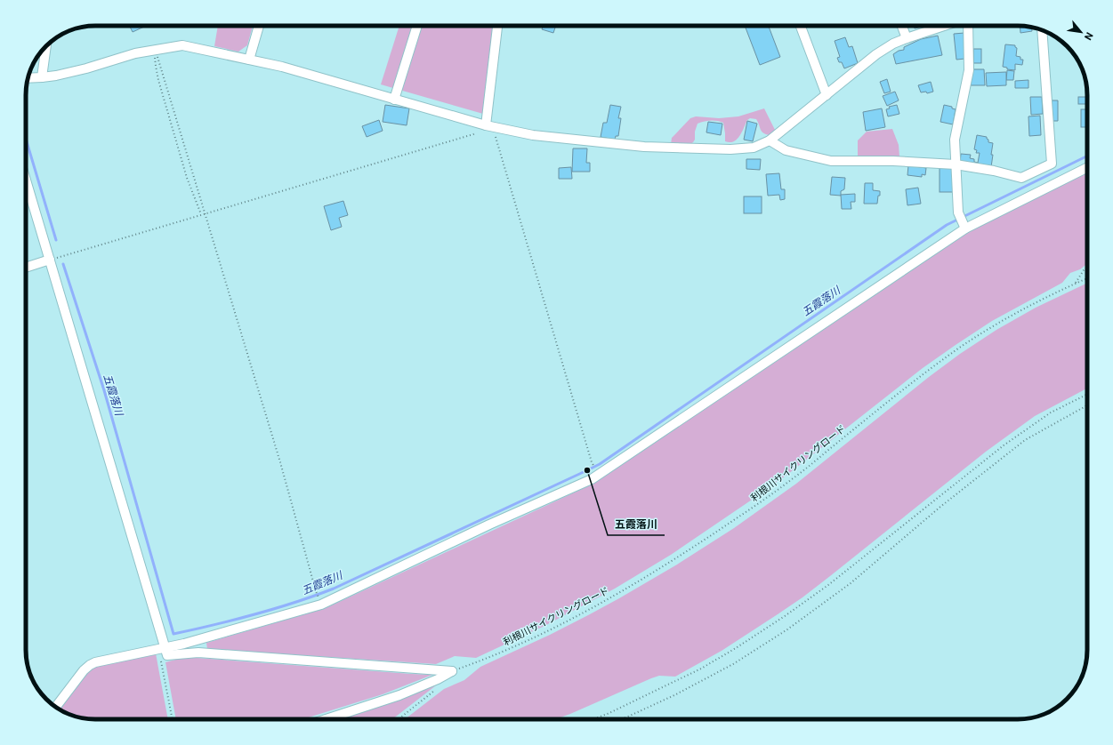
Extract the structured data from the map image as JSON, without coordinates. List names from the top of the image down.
{
  "streets": {
    "path": ["利根川サイクリングロード"]
  },
  "water": ["五霞落川"],
  "places": ["五霞落川"],
  "north": "bottom right"
}
